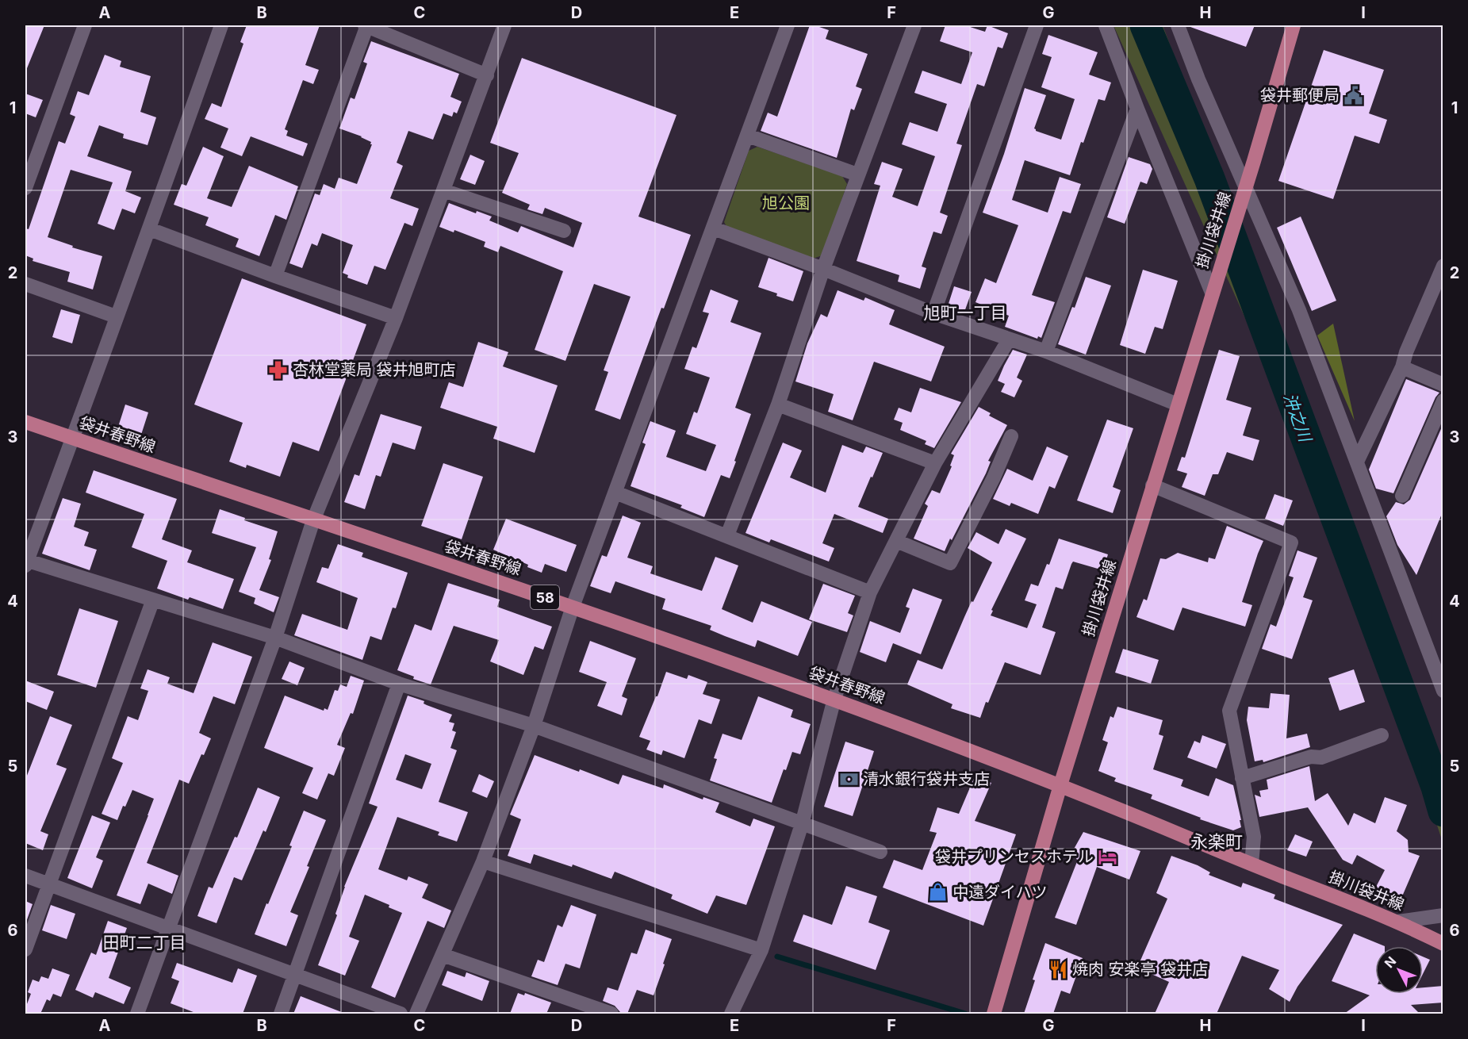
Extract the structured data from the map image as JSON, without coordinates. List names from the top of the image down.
{
  "streets": {
    "main road": ["掛川袋井線", "袋井春野線", "58"]
  },
  "crossings": [
    ["掛川袋井線", "袋井春野線"]
  ],
  "districts": ["旭町一丁目", "永楽町", "田町二丁目"],
  "water": ["沖之川"],
  "parks": ["旭公園"],
  "places": {
    "public building": ["袋井郵便局"],
    "pharmacy": ["杏林堂薬局 袋井旭町店"],
    "bank": ["清水銀行袋井支店"],
    "hotel": ["袋井プリンセスホテル"],
    "shop": ["中遠ダイハツ"],
    "restaurant": ["焼肉 安楽亭 袋井店"]
  },
  "north": "top left",
  "grid": {
    "columns": [
      "A",
      "B",
      "C",
      "D",
      "E",
      "F",
      "G",
      "H",
      "I"
    ],
    "rows": [
      "1",
      "2",
      "3",
      "4",
      "5",
      "6"
    ]
  }
}
